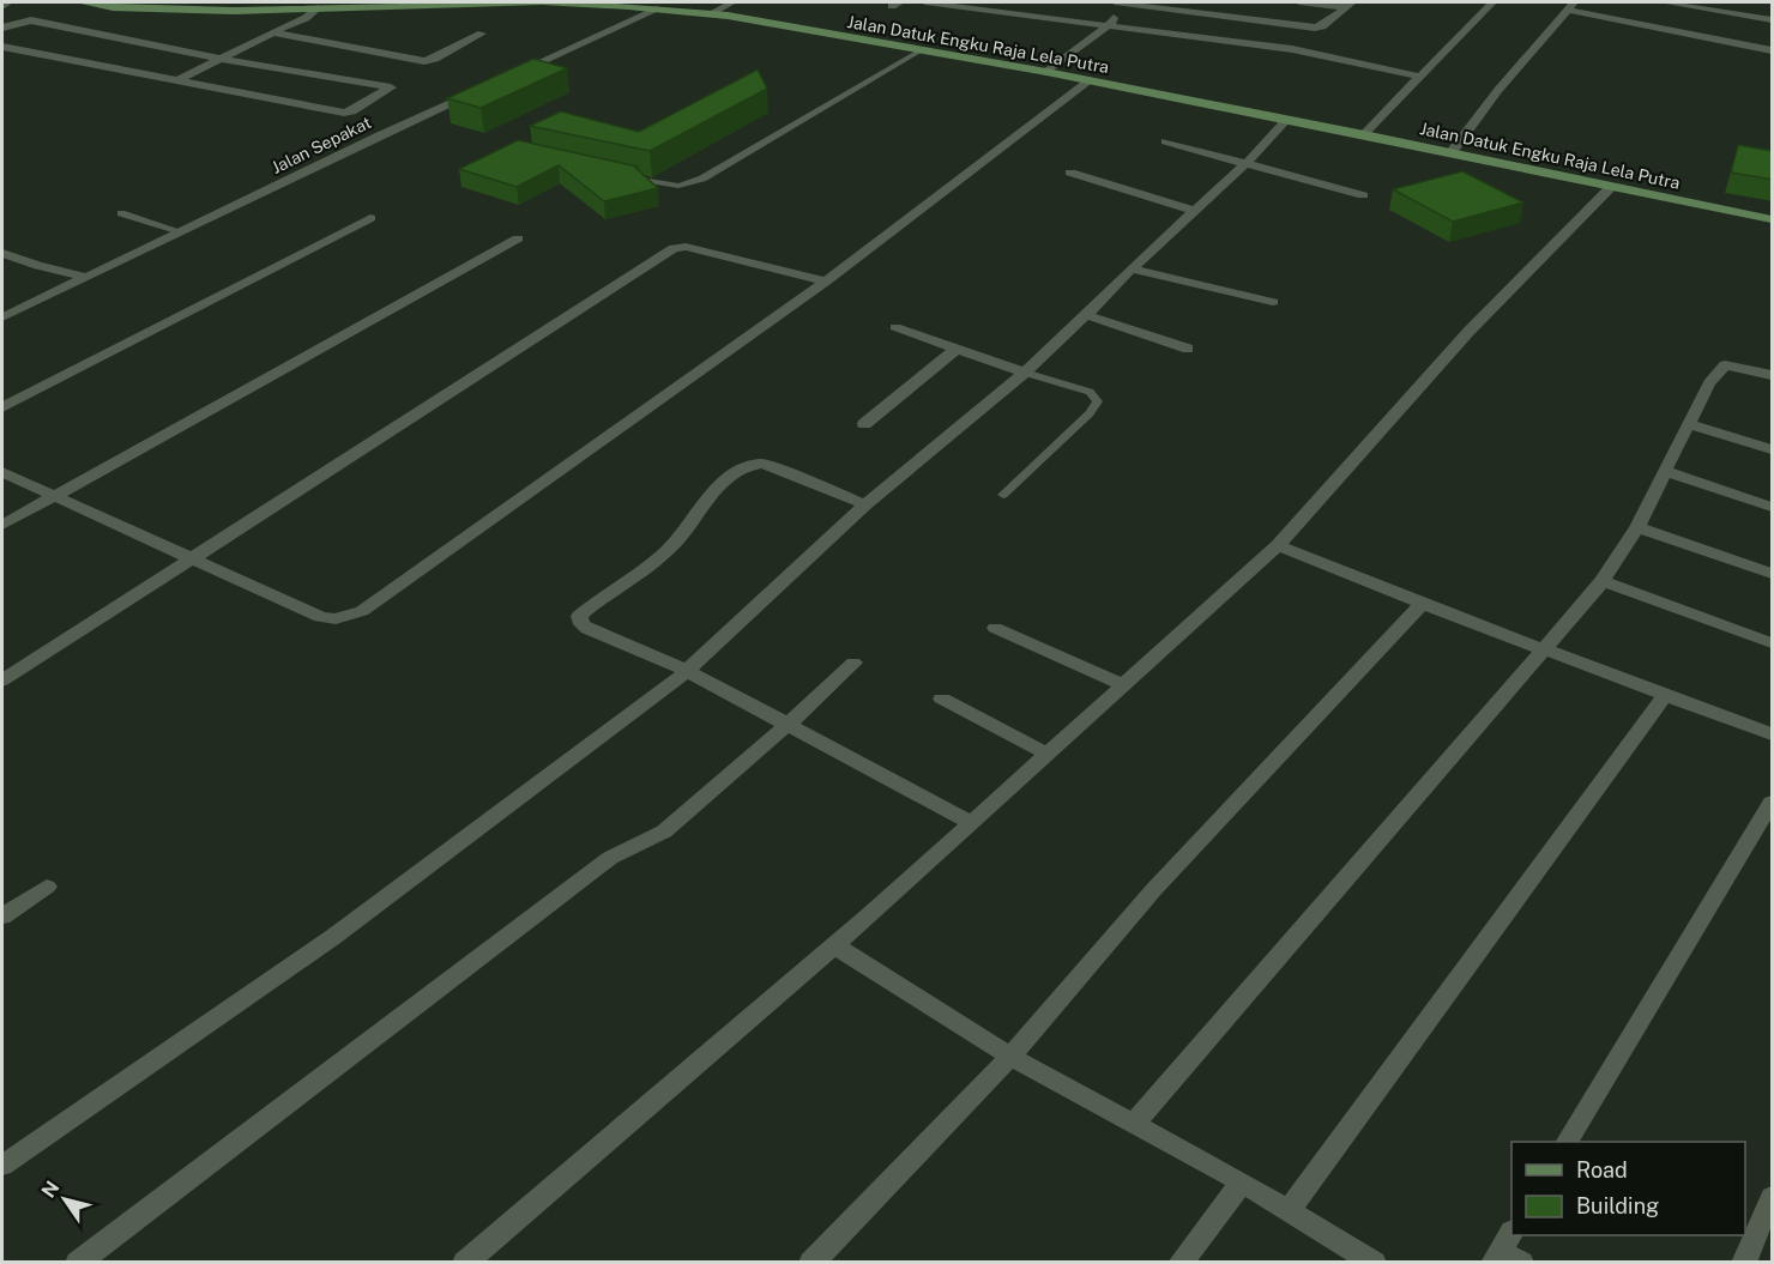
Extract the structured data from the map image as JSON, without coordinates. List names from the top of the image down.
{
  "streets": {
    "street": ["Jalan Datuk Engku Raja Lela Putra", "Jalan Sepakat"]
  },
  "legend": ["Road", "Building"],
  "north": "top left"
}
